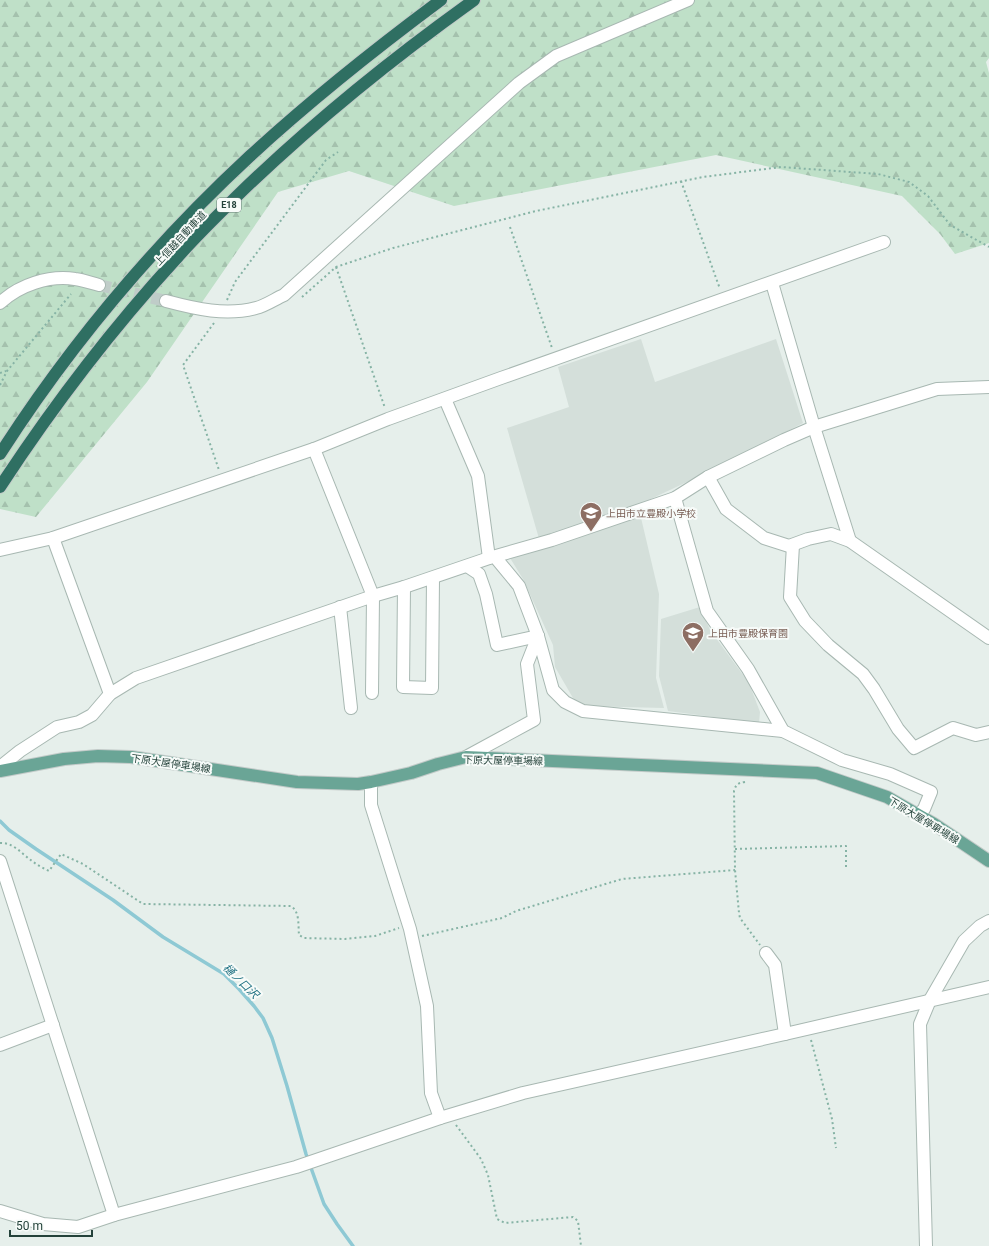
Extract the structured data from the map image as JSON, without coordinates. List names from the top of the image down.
{
  "streets": {
    "highway": ["E18", "上信越自動車道"],
    "main road": ["下原大屋停車場線"]
  },
  "water": ["樋ノ口沢"],
  "places": {
    "school or university": ["上田市立豊殿小学校", "上田市豊殿保育園"]
  },
  "scale_bar": "50 m"
}
